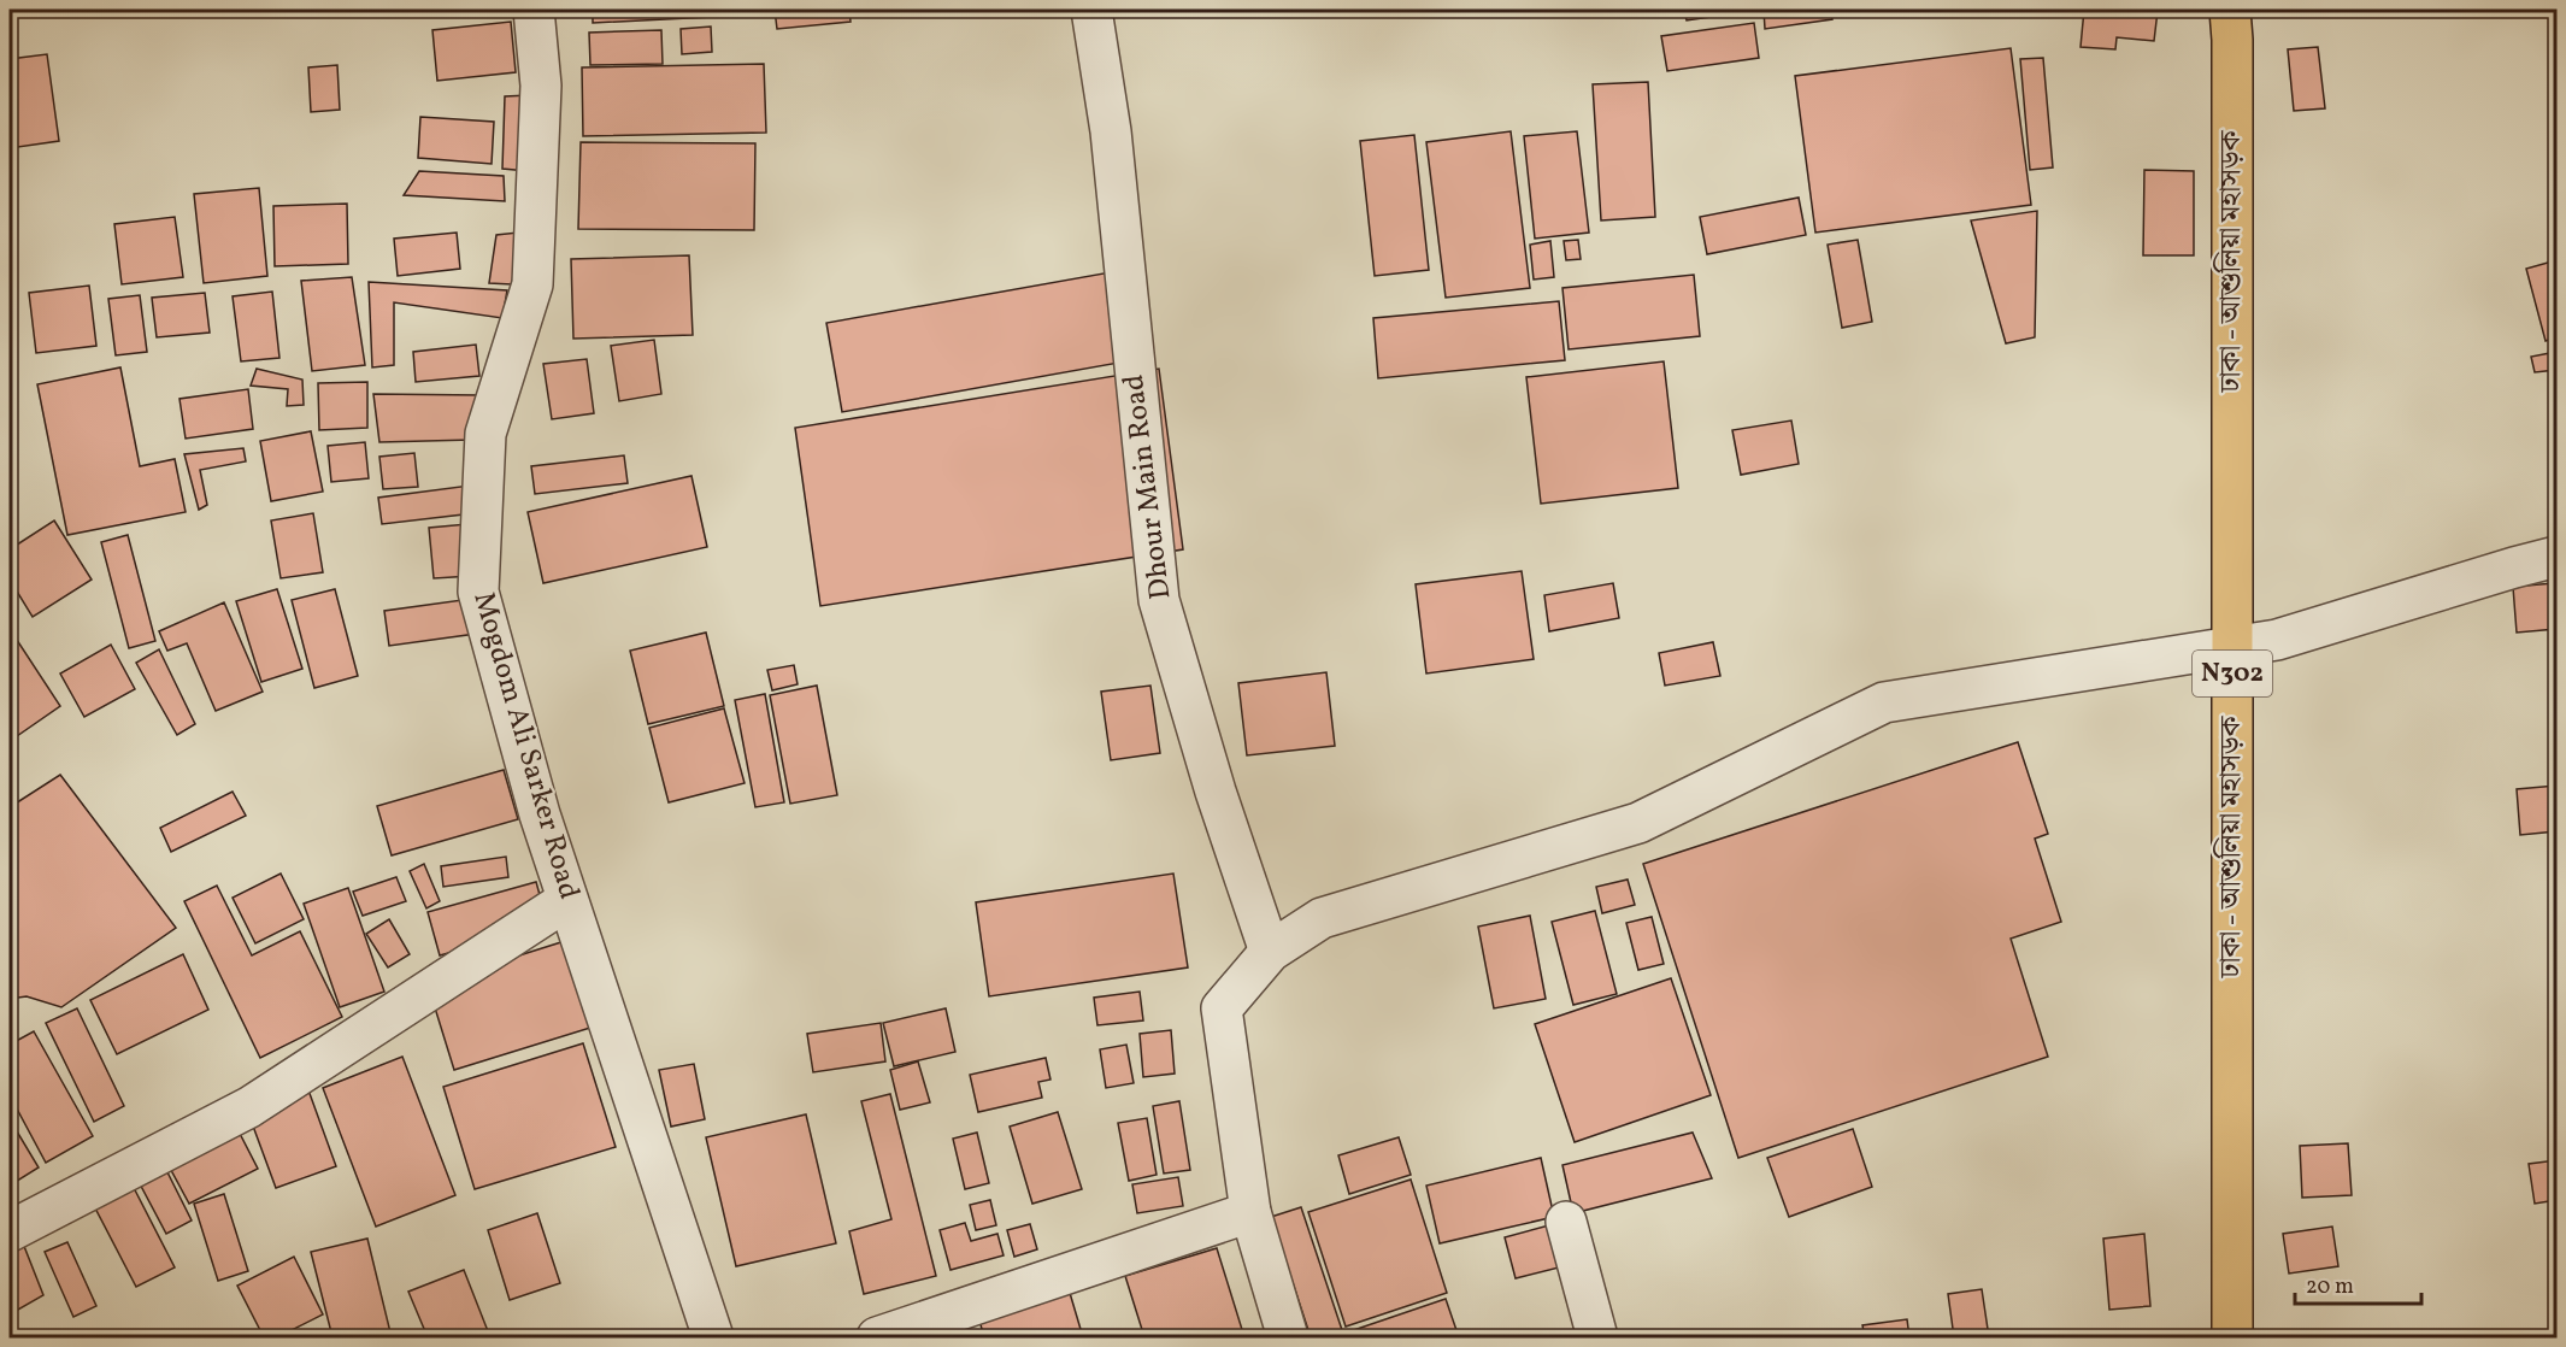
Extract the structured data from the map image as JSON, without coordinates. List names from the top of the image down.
{
  "streets": {
    "highway": ["ঢাকা - আশুলিয়া মহাসড়ক", "N302"],
    "street": ["Dhour Main Road", "Mogdom Ali Sarker Road"]
  },
  "scale_bar": "20 m"
}
